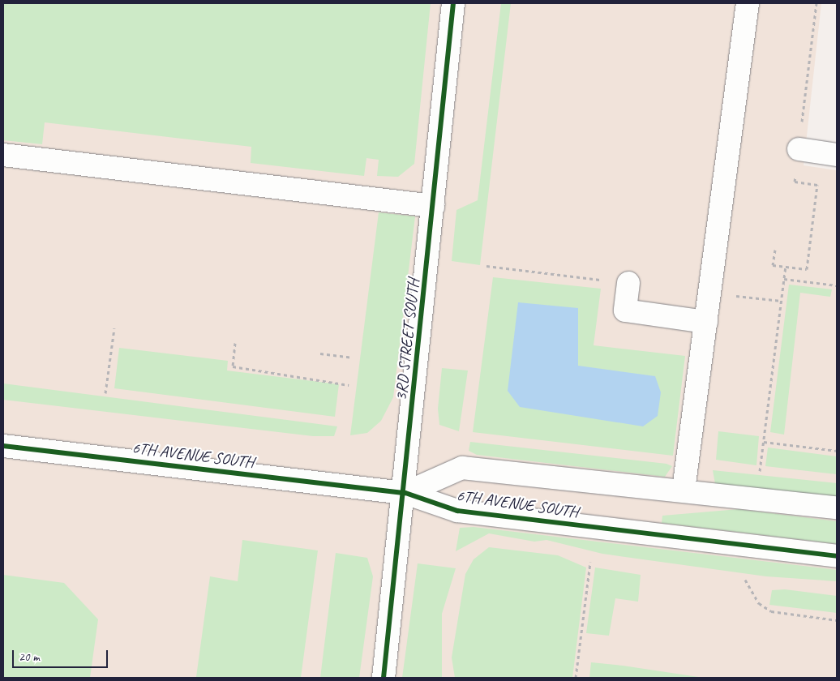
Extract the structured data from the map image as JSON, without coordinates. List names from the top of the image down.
{
  "streets": {
    "street": ["3RD STREET SOUTH", "6TH AVENUE SOUTH"]
  },
  "crossings": [
    ["3RD STREET SOUTH", "6TH AVENUE SOUTH"]
  ],
  "scale_bar": "20 m"
}
